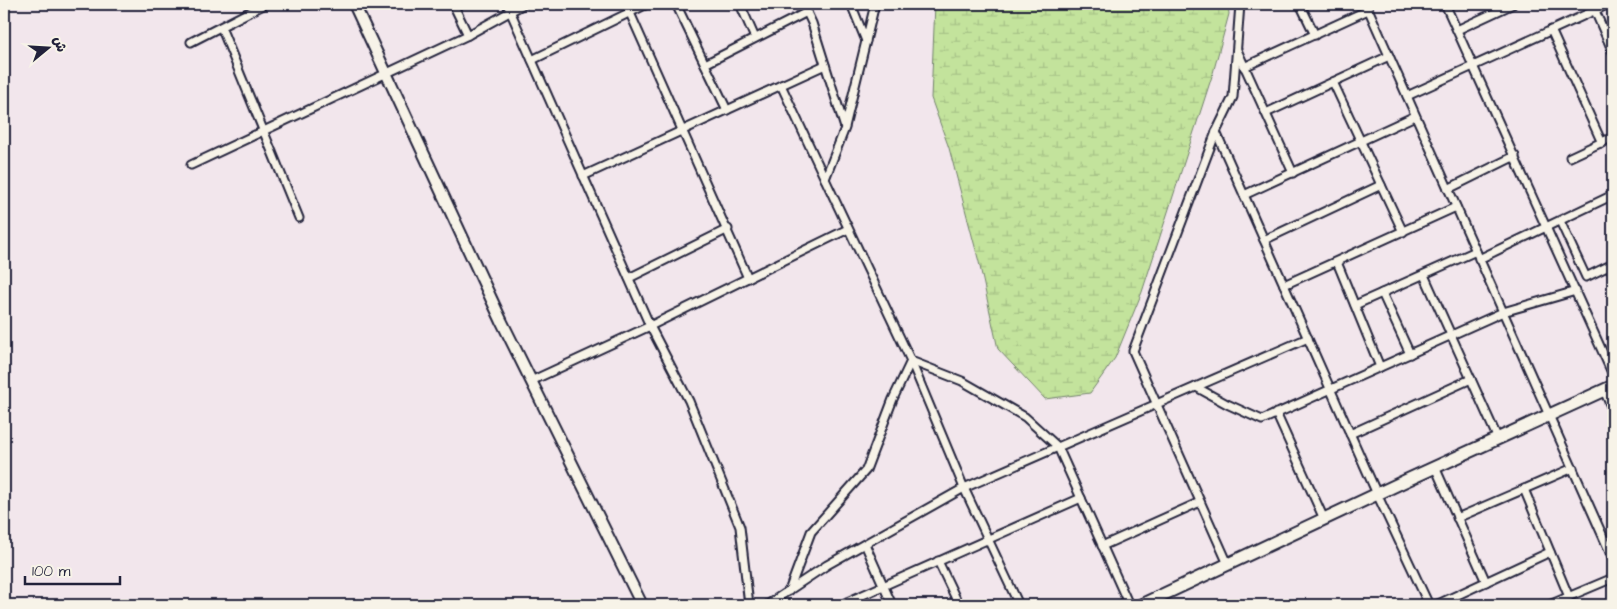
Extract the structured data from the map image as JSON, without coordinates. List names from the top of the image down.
{
  "scale_bar": "100 m",
  "north": "right"
}
